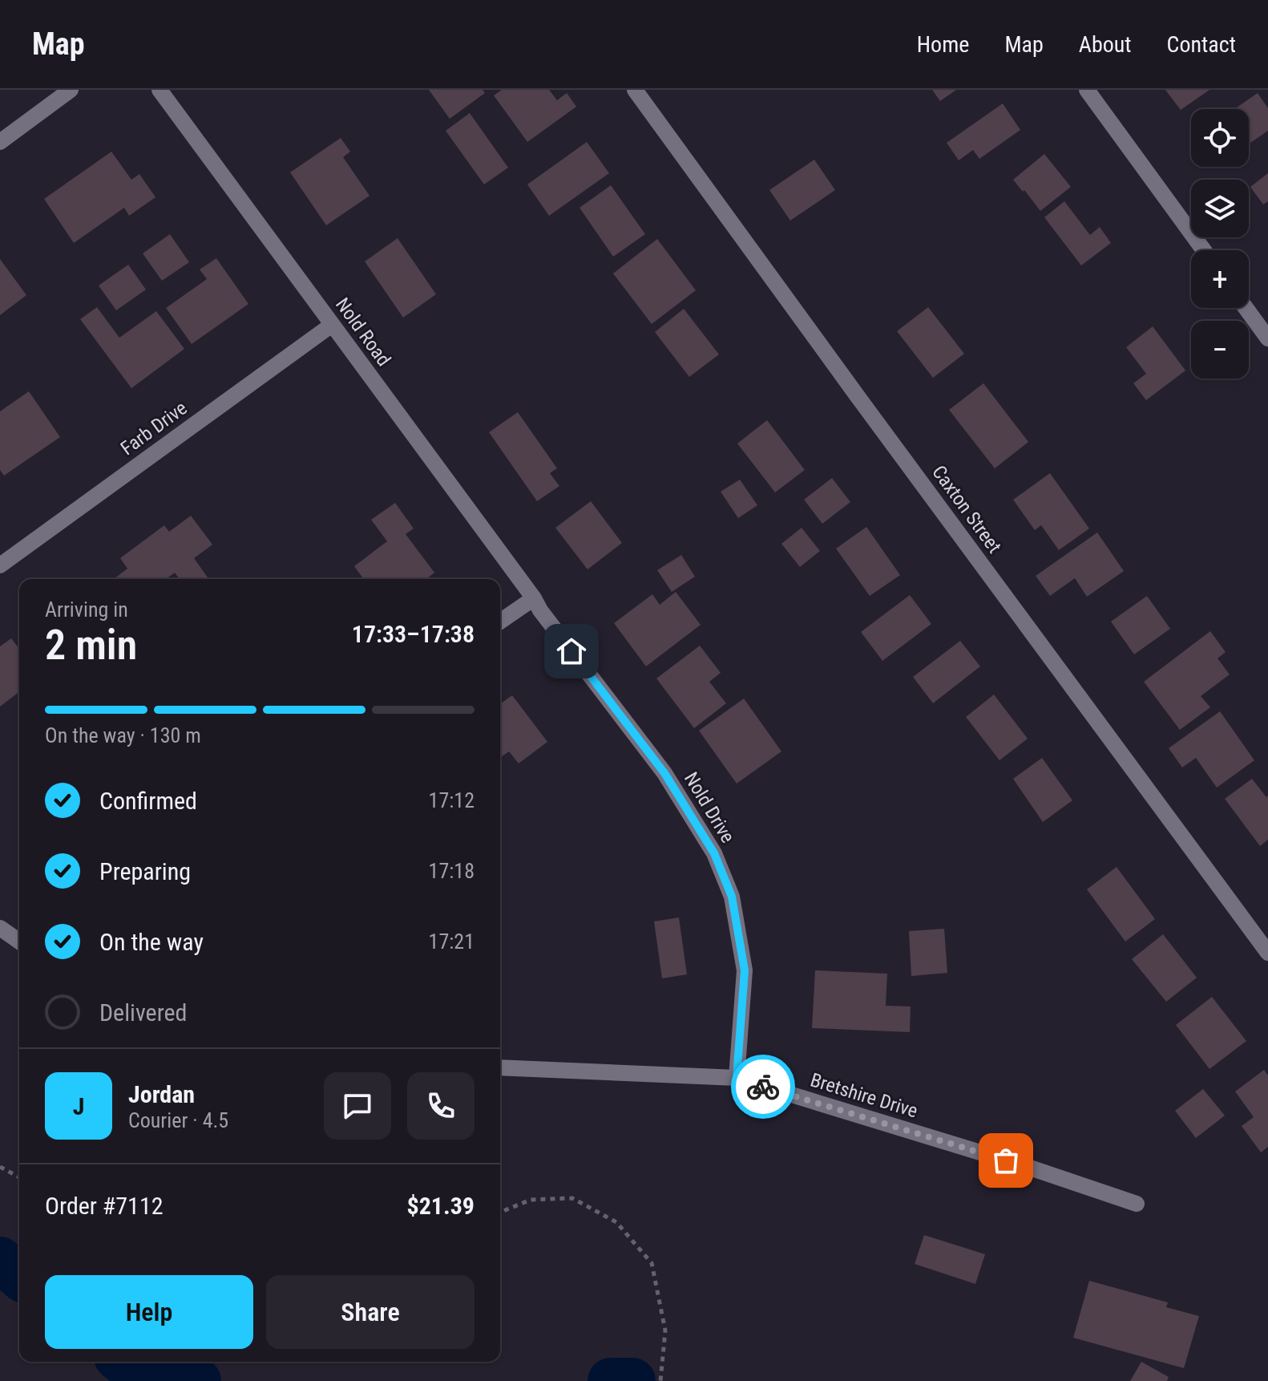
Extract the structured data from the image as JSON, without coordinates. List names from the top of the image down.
{
  "streets": {
    "street": [
      "Nold Road",
      "Farb Drive",
      "Caxton Street",
      "Nold Drive",
      "Bretshire Drive"
    ]
  },
  "crossings": [
    ["Nold Road", "Farb Drive"],
    ["Nold Road", "Nold Drive"],
    ["Nold Drive", "Bretshire Drive"]
  ],
  "page": {
    "header": "Map",
    "nav": [
      "Home",
      "Map",
      "About",
      "Contact"
    ],
    "map_buttons": ["+", "−"],
    "heading": ["2 min", "Arriving in", "17:33–17:38"],
    "panel": [
      "Jordan",
      "Courier · 4.5",
      "Order #7112",
      "$21.39"
    ],
    "bar": "On the way · 130 m",
    "list": [
      ["Confirmed", "17:12"],
      ["Preparing", "17:18"],
      ["On the way", "17:21"],
      "Delivered"
    ],
    "round": "J",
    "buttons": ["Help", "Share"]
  }
}
